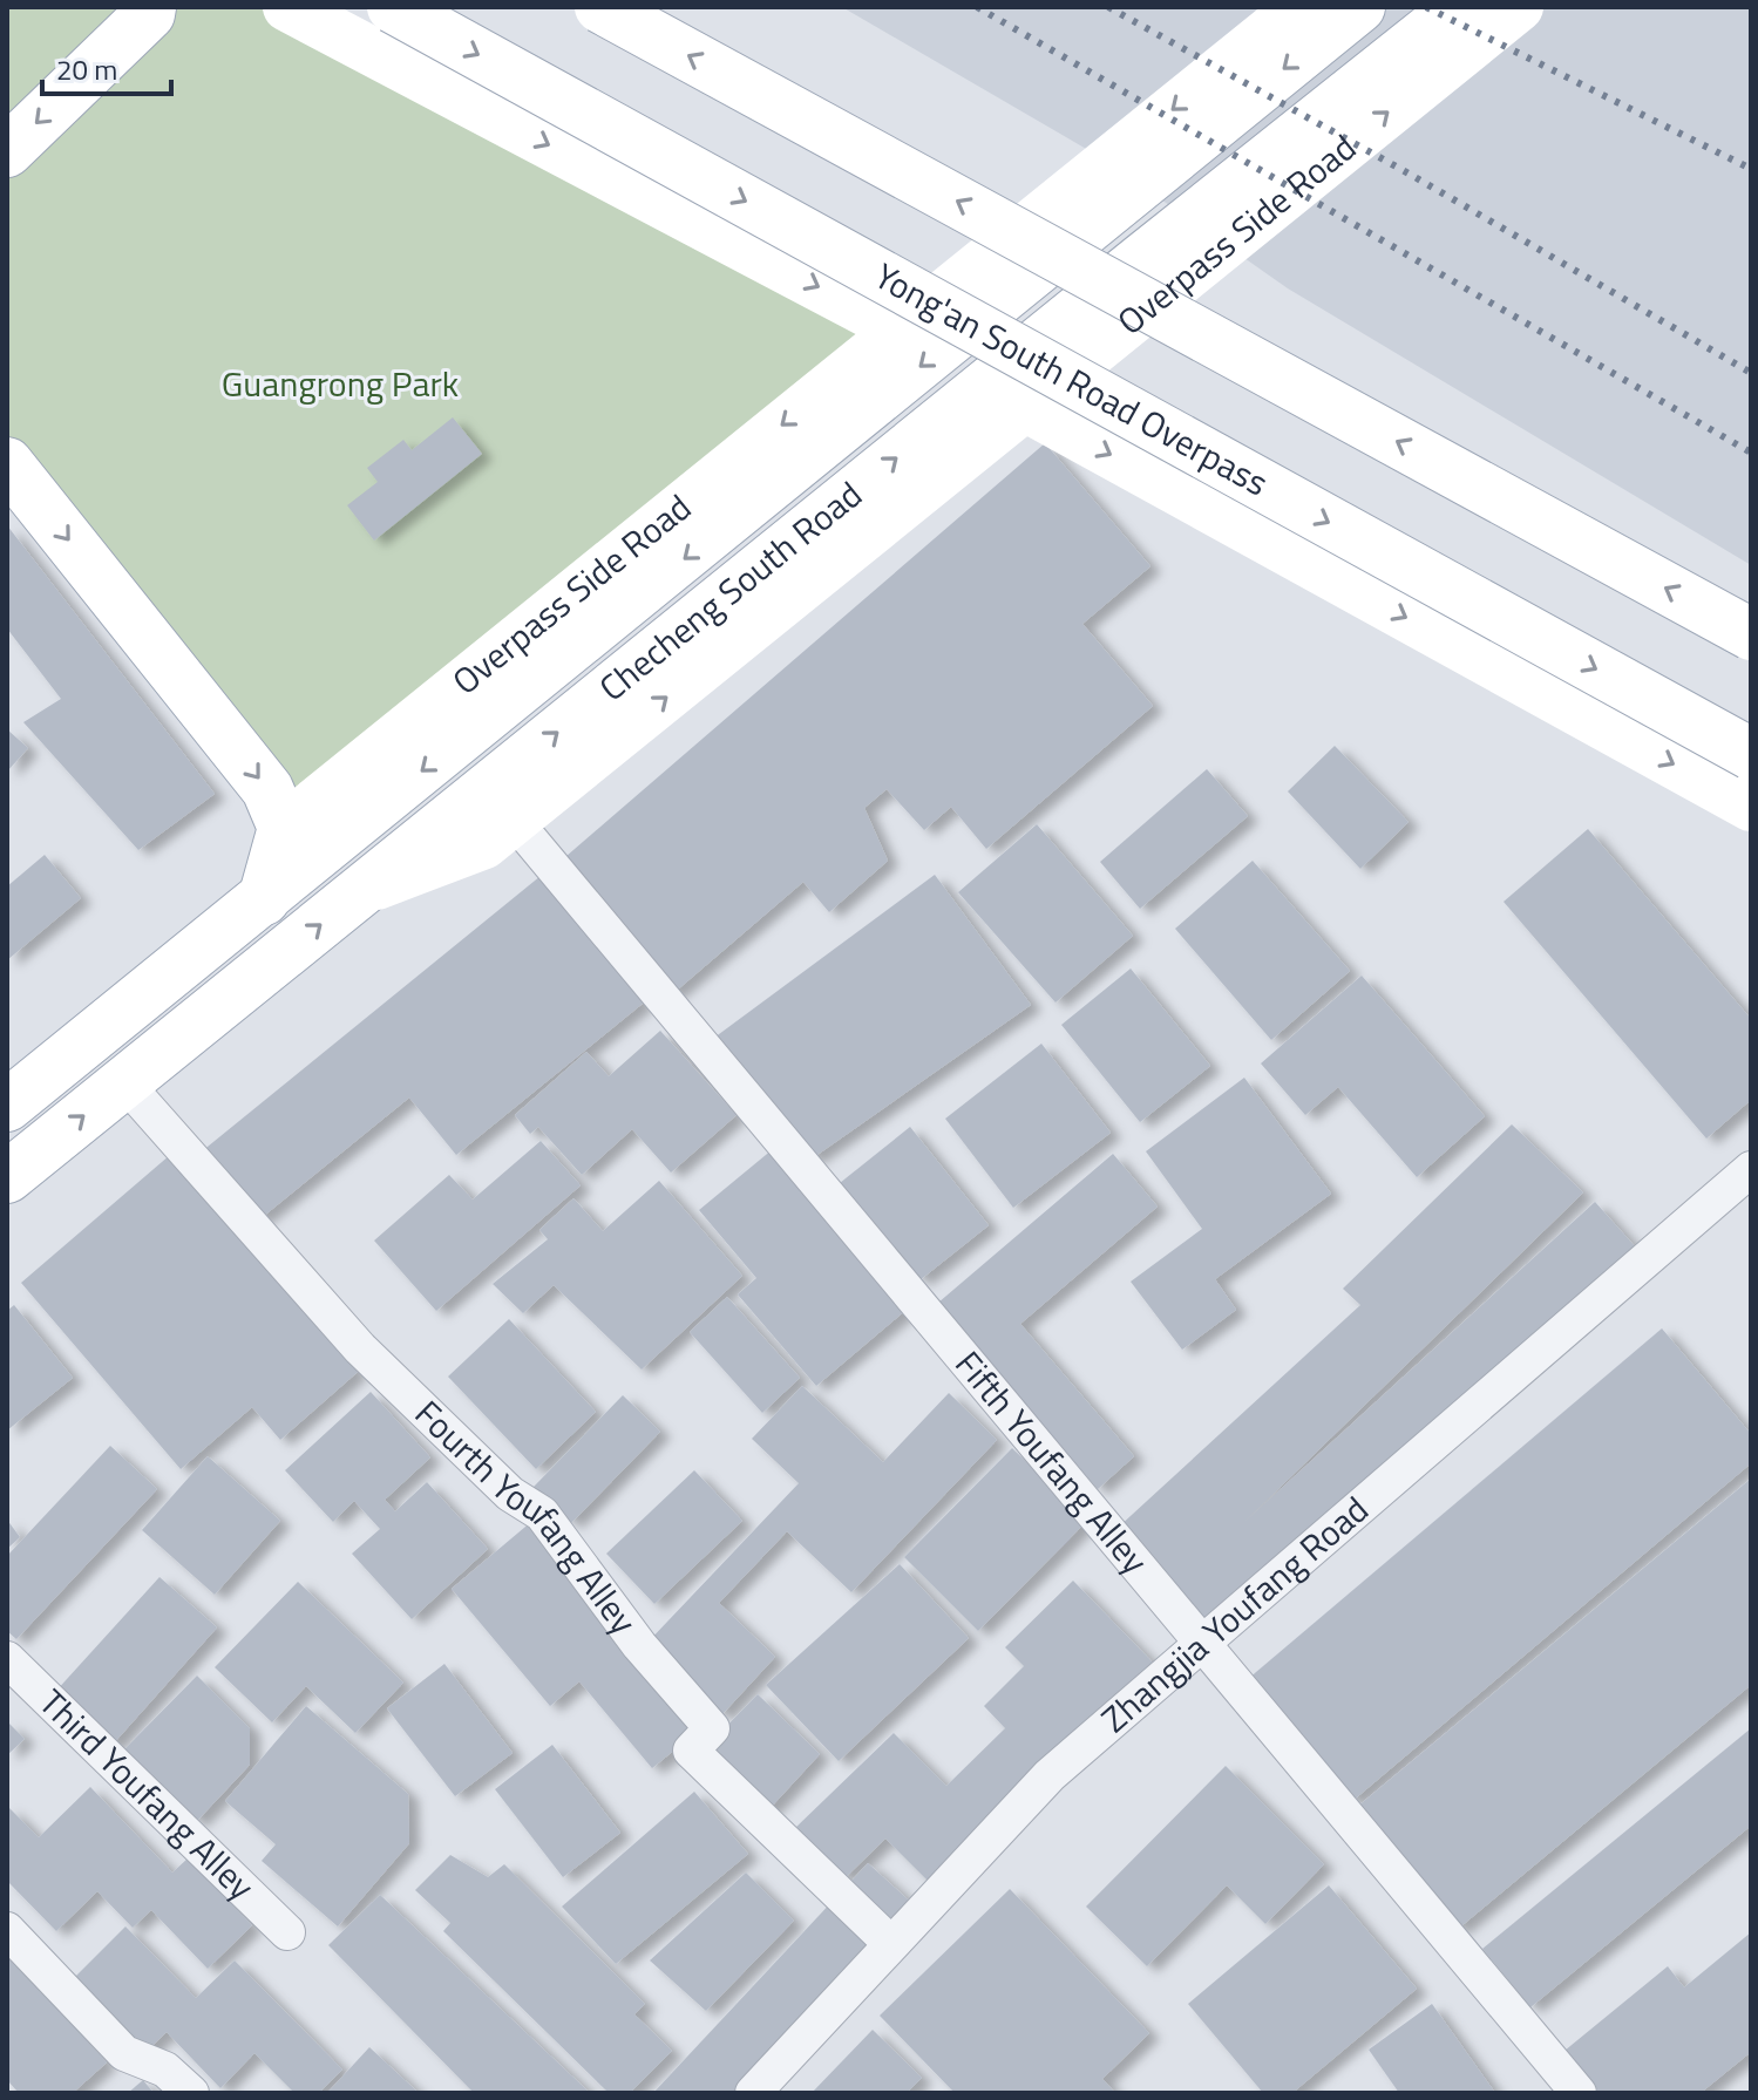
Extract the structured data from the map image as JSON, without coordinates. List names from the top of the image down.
{
  "streets": {
    "main road": ["Yong'an South Road Overpass", "Checheng South Road"],
    "street": [
      "Overpass Side Road",
      "Fifth Youfang Alley",
      "Fourth Youfang Alley",
      "Zhangjia Youfang Road",
      "Third Youfang Alley"
    ]
  },
  "crossings": [
    ["Overpass Side Road", "Checheng South Road"],
    ["Checheng South Road", "Fourth Youfang Alley"],
    ["Fifth Youfang Alley", "Zhangjia Youfang Road"],
    ["Fourth Youfang Alley", "Zhangjia Youfang Road"]
  ],
  "parks": ["Guangrong Park"],
  "scale_bar": "20 m"
}
